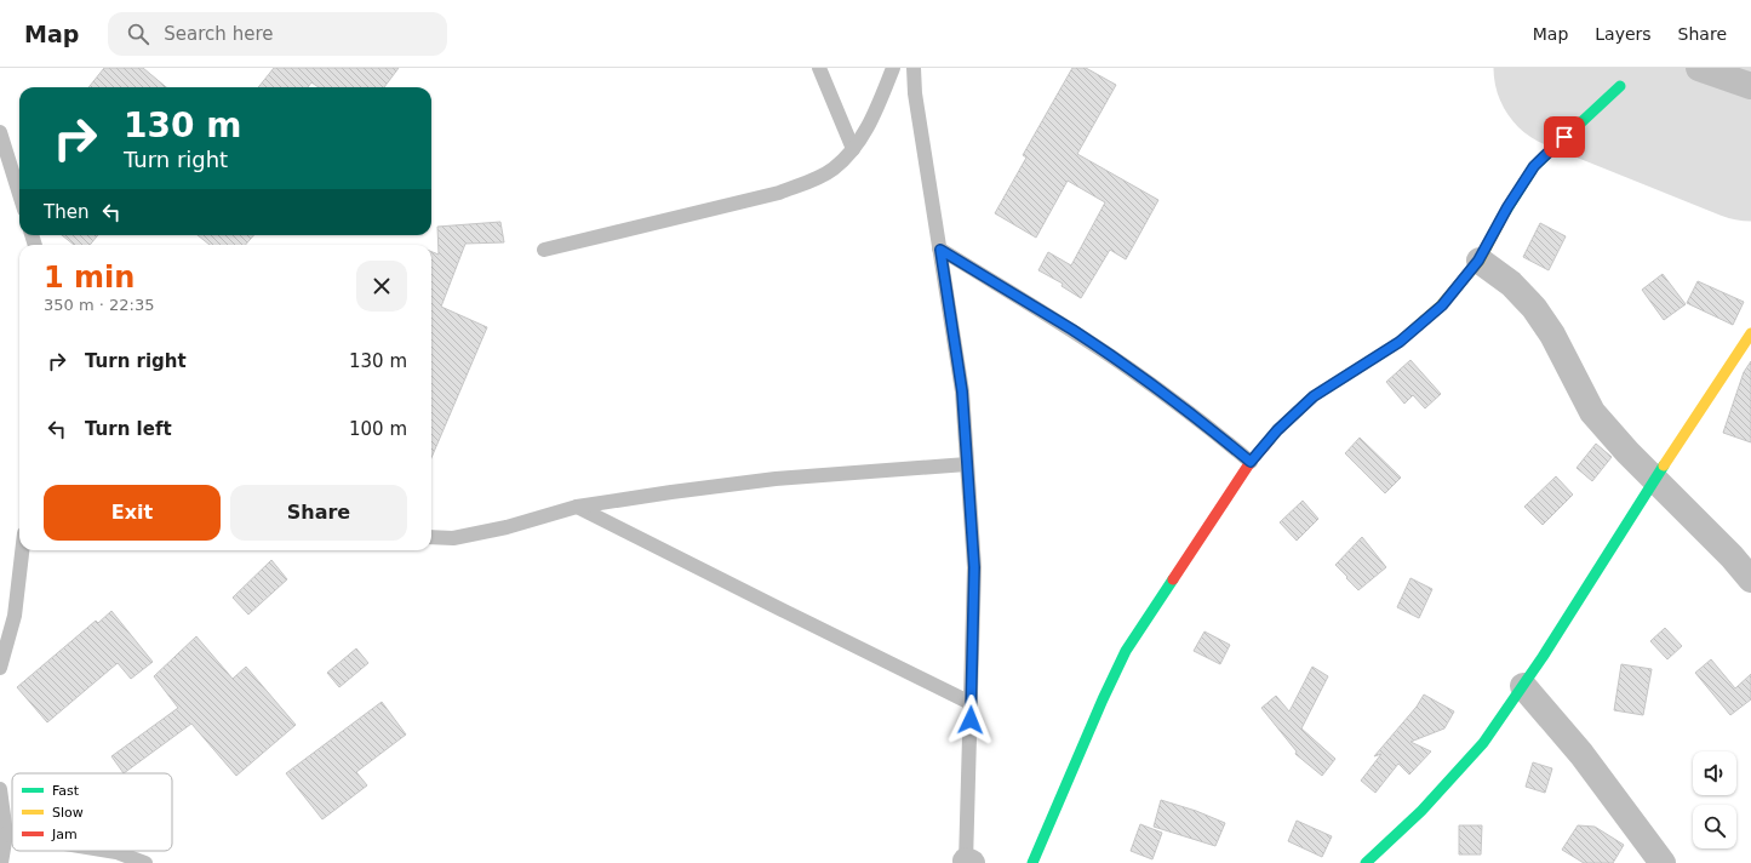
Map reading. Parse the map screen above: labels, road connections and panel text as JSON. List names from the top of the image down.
{
  "legend": ["Fast", "Slow", "Jam"],
  "page": {
    "header": "Map",
    "search": "Search here",
    "nav": ["Map", "Layers", "Share"],
    "turn": ["130 m", "Turn right"],
    "then": "Then",
    "heading": ["1 min", "350 m · 22:35"],
    "list": [
      {
        "name": "Turn right",
        "value": "130 m"
      },
      {
        "name": "Turn left",
        "value": "100 m"
      }
    ],
    "buttons": ["Exit", "Share"]
  }
}
